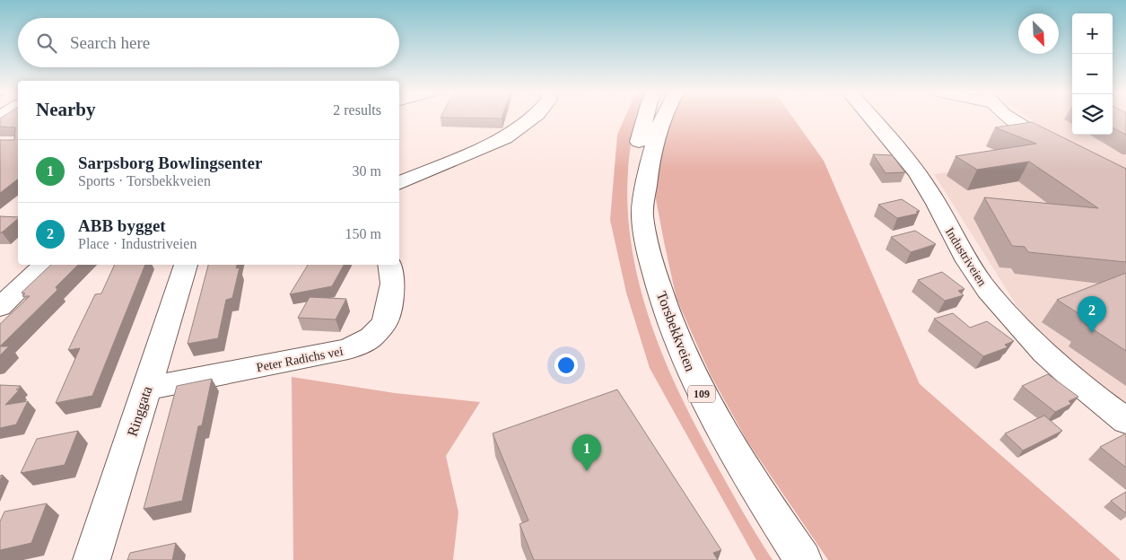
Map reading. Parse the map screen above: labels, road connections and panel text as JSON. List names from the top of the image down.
{
  "streets": {
    "street": [
      "Industriveien",
      "Torsbekkveien",
      "Peter Radichs vei",
      "109",
      "Ringgata"
    ]
  },
  "crossings": [
    ["Peter Radichs vei", "Ringgata"]
  ],
  "north": "bottom right",
  "page": {
    "map_buttons": ["+", "−"],
    "search": "Search here",
    "heading": ["Nearby", "2 results"],
    "list": [
      {
        "mark": "1",
        "name": "Sarpsborg Bowlingsenter",
        "note": "Sports · Torsbekkveien",
        "value": "30 m"
      },
      {
        "mark": "2",
        "name": "ABB bygget",
        "note": "Place · Industriveien",
        "value": "150 m"
      }
    ],
    "pins": ["2", "1"]
  }
}
